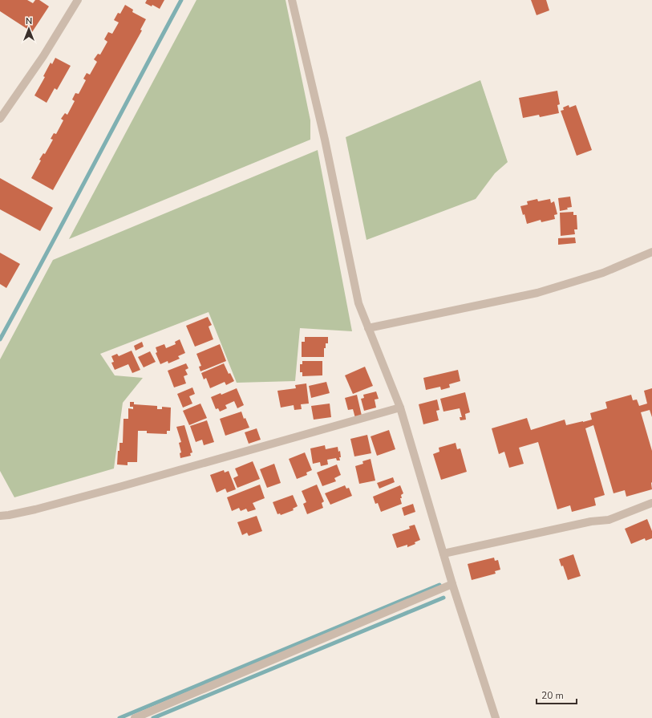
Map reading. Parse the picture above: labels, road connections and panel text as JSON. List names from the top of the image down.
{
  "scale_bar": "20 m",
  "north": "top"
}
